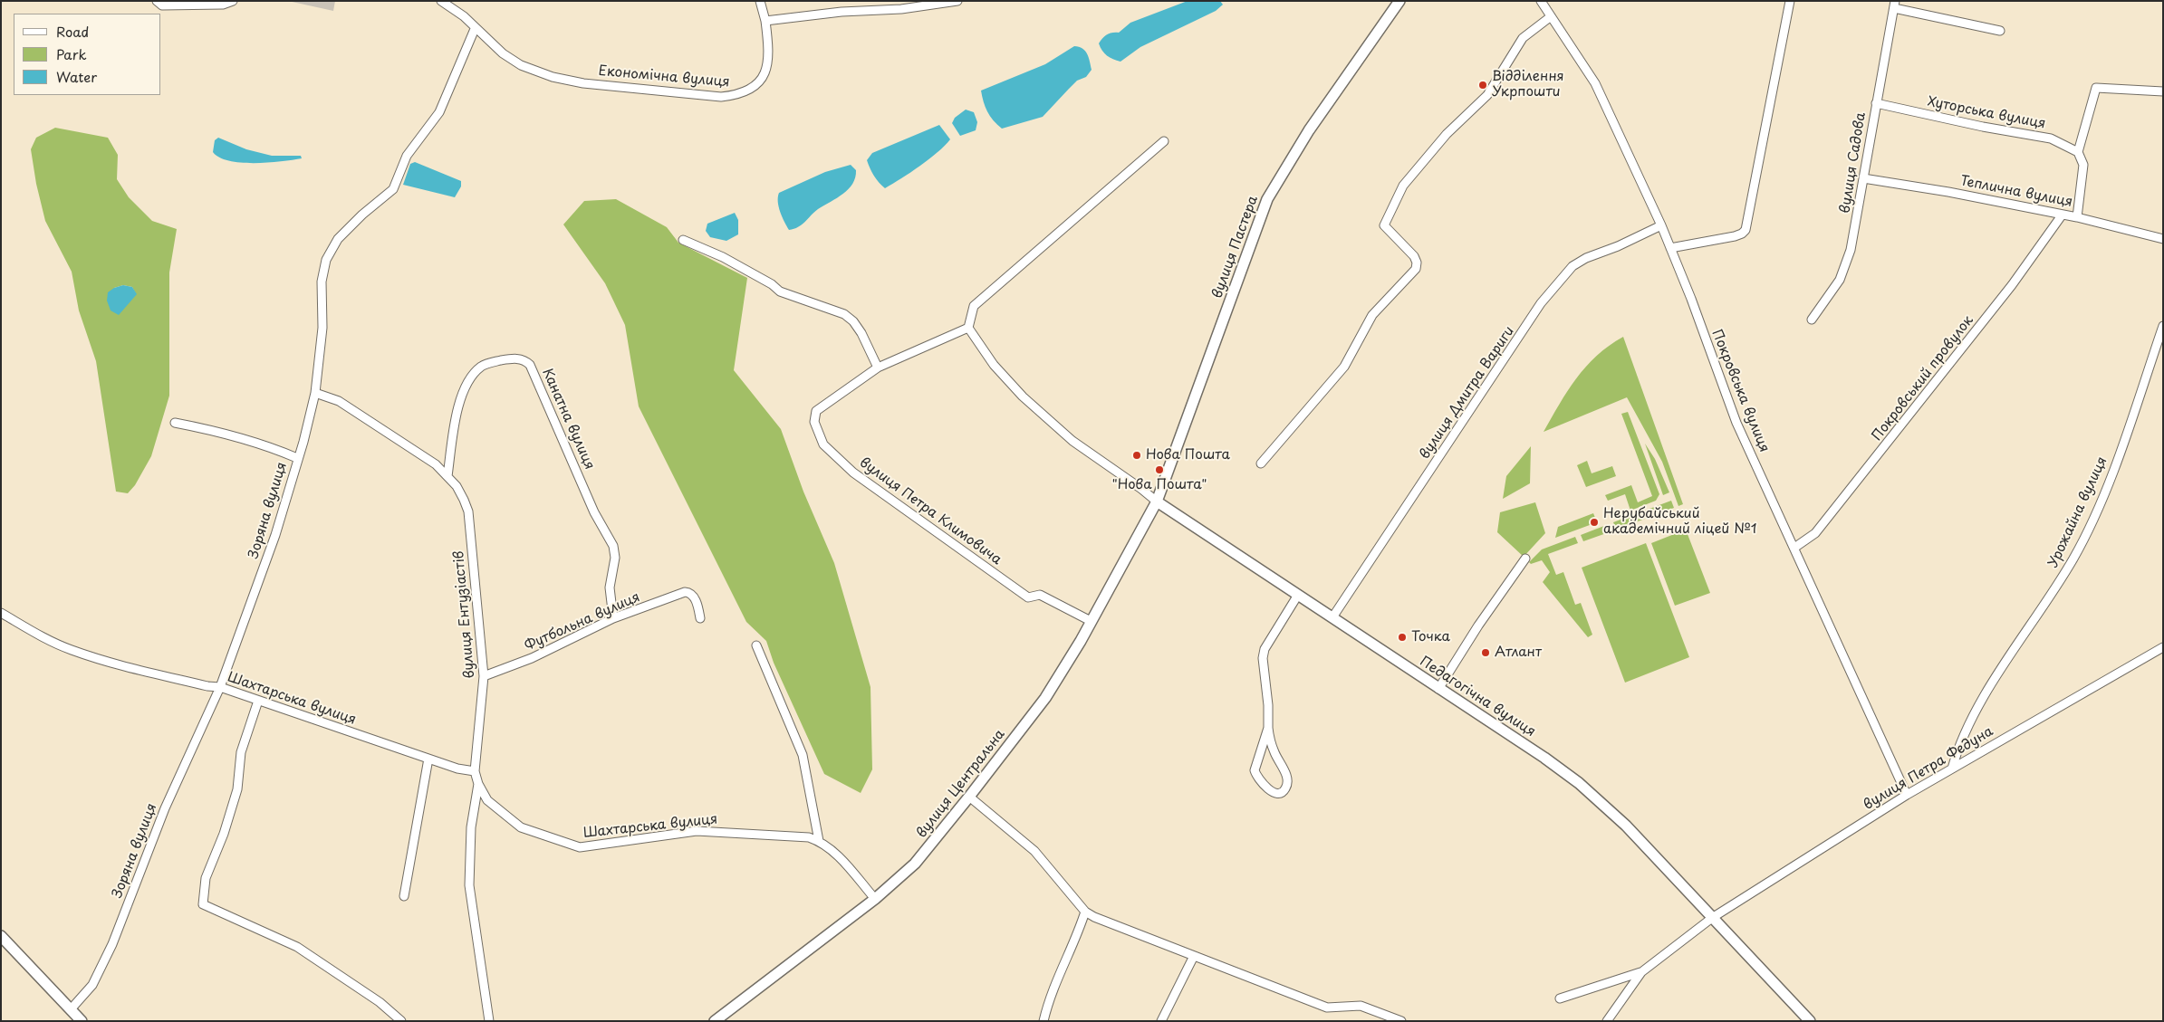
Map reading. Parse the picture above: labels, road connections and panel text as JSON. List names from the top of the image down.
{
  "streets": {
    "street": [
      "Економічна вулиця",
      "Хуторська вулиця",
      "вулиця Садова",
      "Теплична вулиця",
      "вулиця Пастера",
      "Покровський провулок",
      "Покровська вулиця",
      "вулиця Дмитра Вариги",
      "Канатна вулиця",
      "Зоряна вулиця",
      "вулиця Петра Климовича",
      "Урожайна вулиця",
      "вулиця Ентузіастів",
      "Футбольна вулиця",
      "Педагогічна вулиця",
      "Шахтарська вулиця",
      "вулиця Петра Федуна",
      "вулиця Центральна"
    ]
  },
  "crossings": [
    ["Економічна вулиця", "Зоряна вулиця"],
    ["Хуторська вулиця", "вулиця Садова"],
    ["вулиця Садова", "Теплична вулиця"],
    ["Теплична вулиця", "Покровський провулок"],
    ["вулиця Пастера", "Педагогічна вулиця"],
    ["вулиця Пастера", "вулиця Центральна"],
    ["Покровський провулок", "Покровська вулиця"],
    ["Покровська вулиця", "вулиця Дмитра Вариги"],
    ["Покровська вулиця", "вулиця Петра Федуна"],
    ["вулиця Дмитра Вариги", "Педагогічна вулиця"],
    ["Канатна вулиця", "вулиця Ентузіастів"],
    ["Канатна вулиця", "Футбольна вулиця"],
    ["Зоряна вулиця", "вулиця Ентузіастів"],
    ["Зоряна вулиця", "Шахтарська вулиця"],
    ["вулиця Петра Климовича", "вулиця Центральна"],
    ["Урожайна вулиця", "вулиця Петра Федуна"],
    ["вулиця Ентузіастів", "Футбольна вулиця"],
    ["вулиця Ентузіастів", "Шахтарська вулиця"],
    ["Педагогічна вулиця", "вулиця Петра Федуна"],
    ["Педагогічна вулиця", "вулиця Центральна"],
    ["Шахтарська вулиця", "вулиця Центральна"]
  ],
  "places": [
    "Відділення Укрпошти",
    "Нова Пошта",
    "\"Нова Пошта\"",
    "Нерубайський академічний ліцей №1",
    "Точка",
    "Атлант"
  ],
  "legend": ["Road", "Park", "Water"]
}
